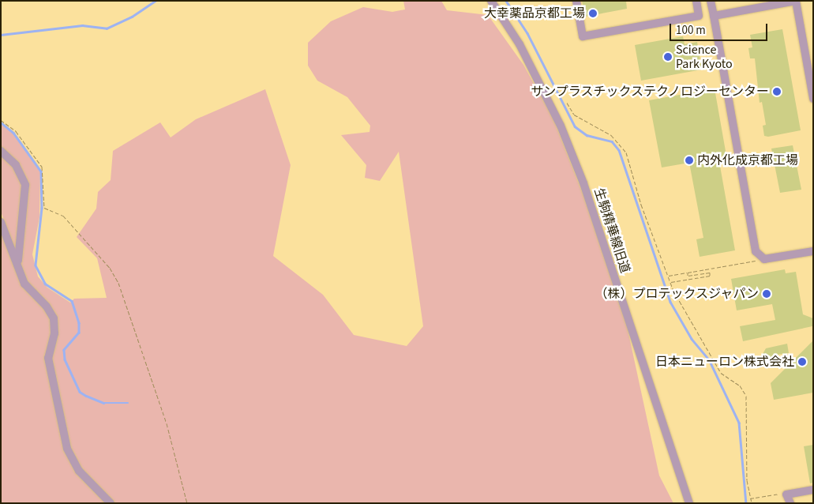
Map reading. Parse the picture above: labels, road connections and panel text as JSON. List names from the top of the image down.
{
  "streets": {
    "street": ["生駒精華線旧道"]
  },
  "places": [
    "大幸薬品京都工場",
    "Science Park Kyoto",
    "サンプラスチックステクノロジーセンター",
    "内外化成京都工場",
    "（株）プロテックスジャパン",
    "日本ニューロン株式会社"
  ],
  "scale_bar": "100 m"
}
